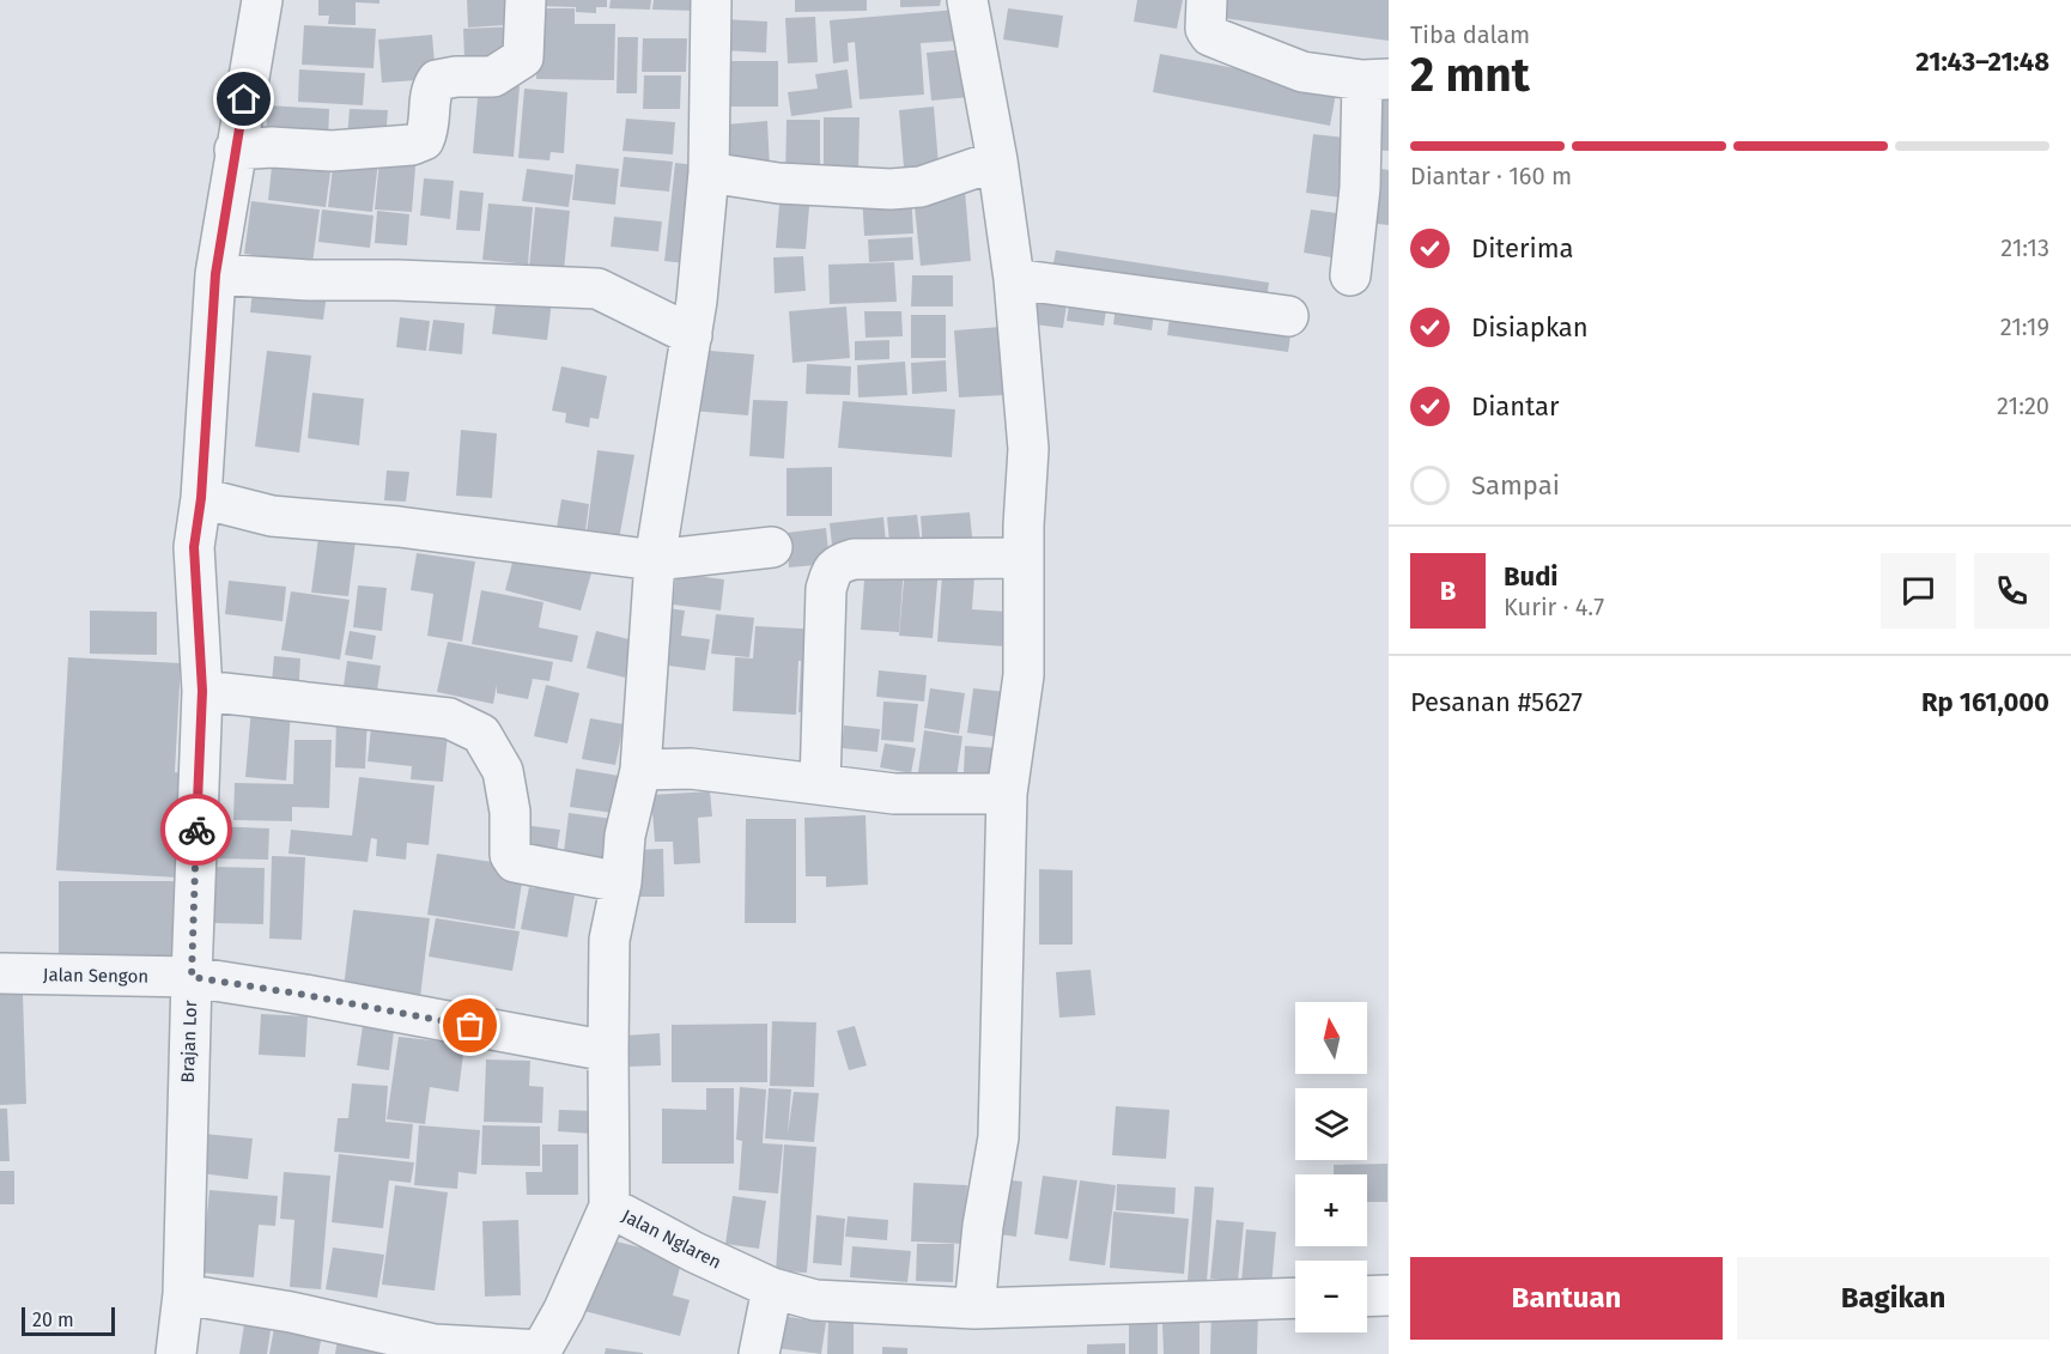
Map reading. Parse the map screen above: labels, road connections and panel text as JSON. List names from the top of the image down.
{
  "streets": {
    "street": ["Jalan Sengon", "Brajan Lor", "Jalan Nglaren"]
  },
  "crossings": [
    ["Jalan Sengon", "Brajan Lor"]
  ],
  "scale_bar": "20 m",
  "north": "top",
  "page": {
    "heading": ["2 mnt", "Tiba dalam", "21:43–21:48"],
    "panel": [
      "Budi",
      "Kurir · 4.7",
      "Pesanan #5627",
      "Rp 161,000"
    ],
    "bar": "Diantar · 160 m",
    "list": [
      ["Diterima", "21:13"],
      ["Disiapkan", "21:19"],
      ["Diantar", "21:20"],
      "Sampai"
    ],
    "round": "B",
    "map_buttons": ["+", "−"],
    "buttons": ["Bantuan", "Bagikan"],
    "scale": "20 m"
  }
}
